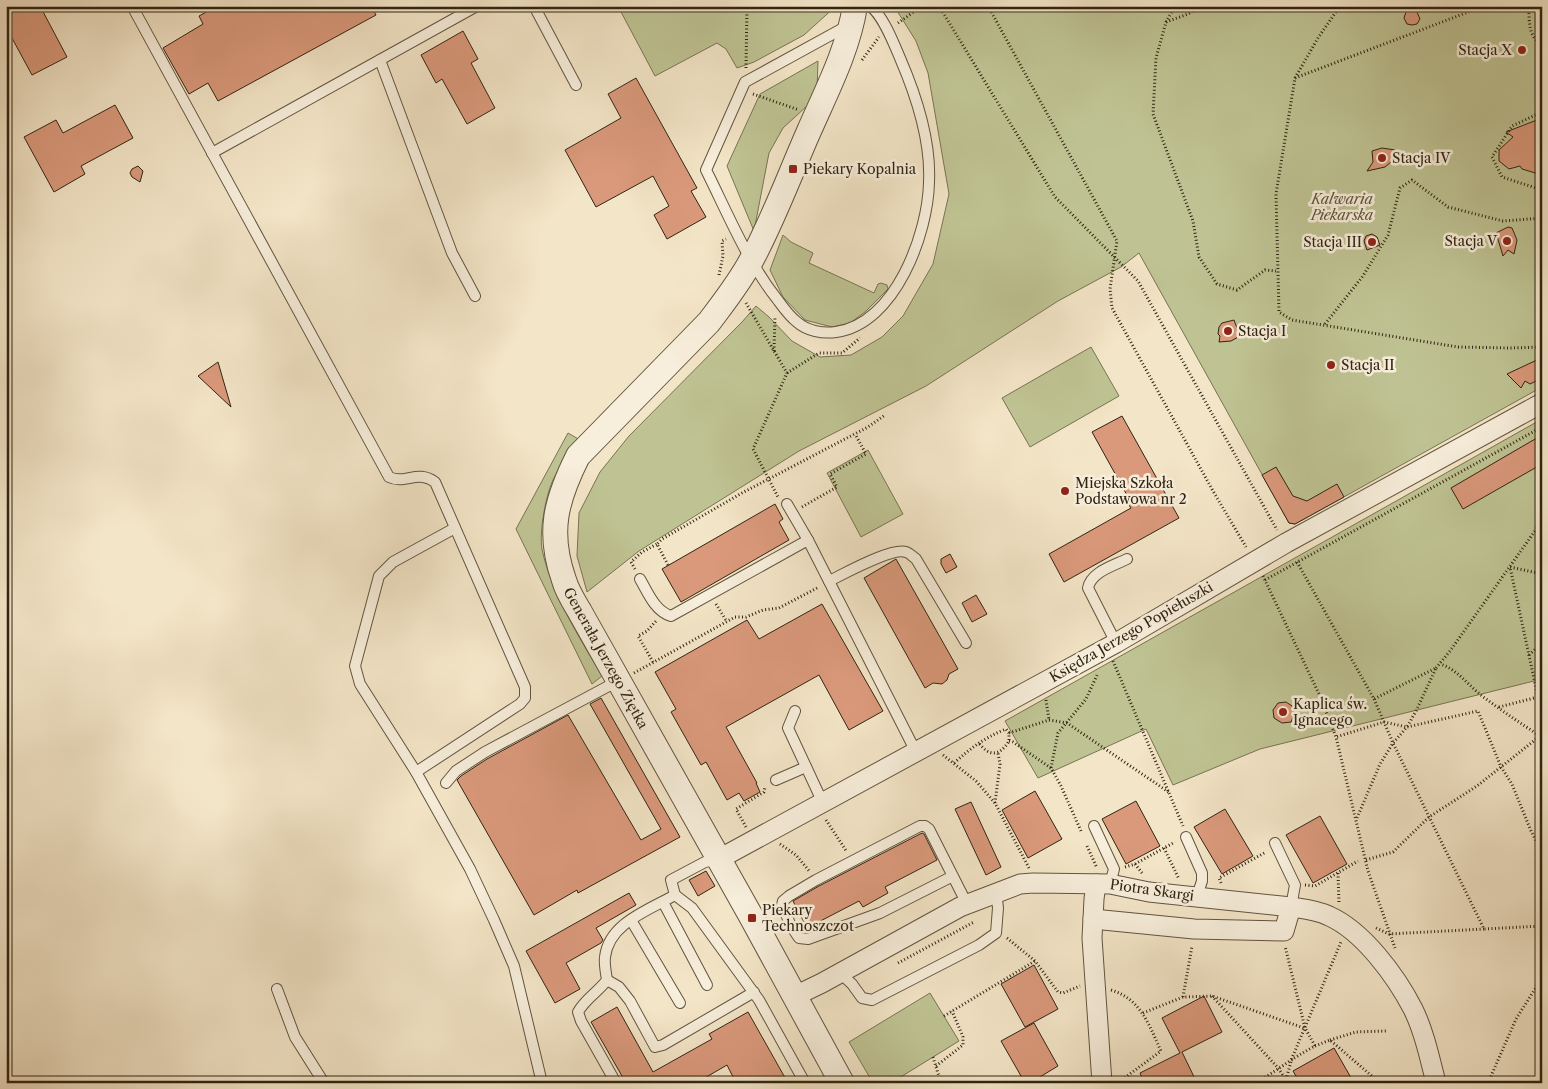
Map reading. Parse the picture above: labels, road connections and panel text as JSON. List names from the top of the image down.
{
  "streets": {
    "street": ["Księdza Jerzego Popiełuszki", "Generała Jerzego Ziętka", "Piotra Skargi"]
  },
  "crossings": [
    ["Księdza Jerzego Popiełuszki", "Generała Jerzego Ziętka"],
    ["Generała Jerzego Ziętka", "Piotra Skargi"]
  ],
  "parks": ["Kalwaria Piekarska"],
  "places": {
    "other": [
      "Stacja X",
      "Stacja IV",
      "Stacja V",
      "Stacja III",
      "Stacja I",
      "Stacja II",
      "Miejska Szkoła Podstawowa nr 2",
      "Kaplica św. Ignacego"
    ],
    "transit": ["Piekary Kopalnia", "Piekary Technoszczot"]
  }
}
